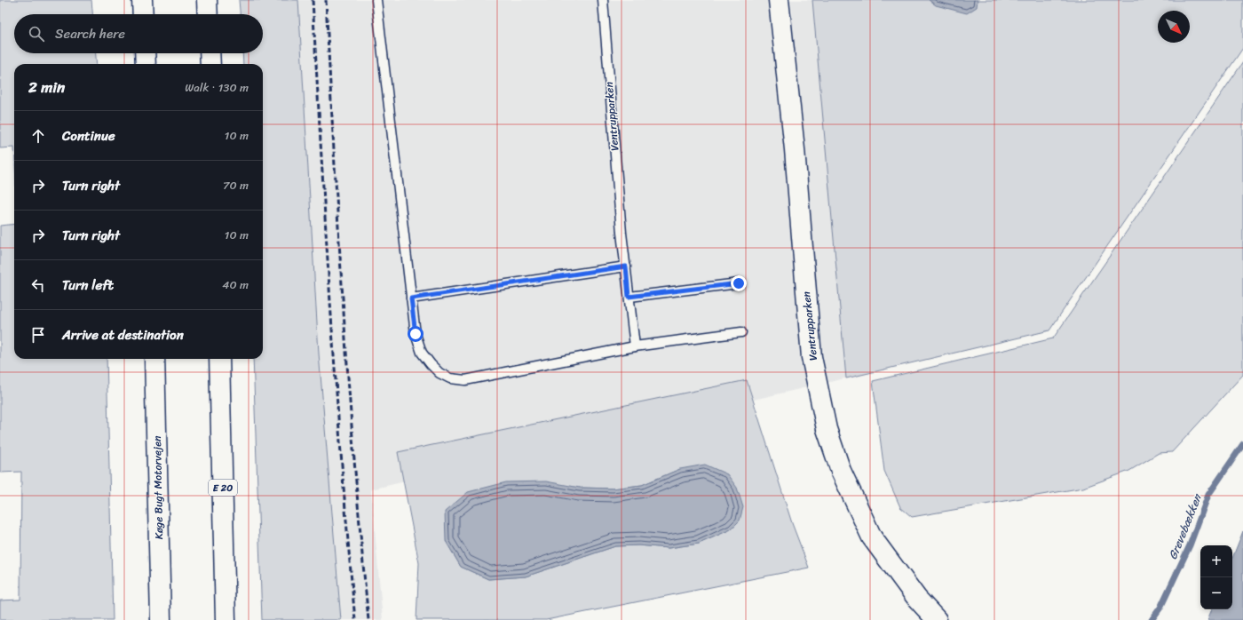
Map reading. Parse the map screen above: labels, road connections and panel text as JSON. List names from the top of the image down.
{
  "streets": {
    "main road": ["Ventrupparken", "Køge Bugt Motorvejen", "E 20"]
  },
  "water": ["Grevebækken"],
  "north": "bottom right",
  "page": {
    "search": "Search here",
    "heading": ["2 min", "Walk · 130 m"],
    "list": [
      ["Continue", "10 m"],
      ["Turn right", "70 m"],
      ["Turn right", "10 m"],
      ["Turn left", "40 m"],
      "Arrive at destination"
    ],
    "map_buttons": ["+", "−"]
  }
}
